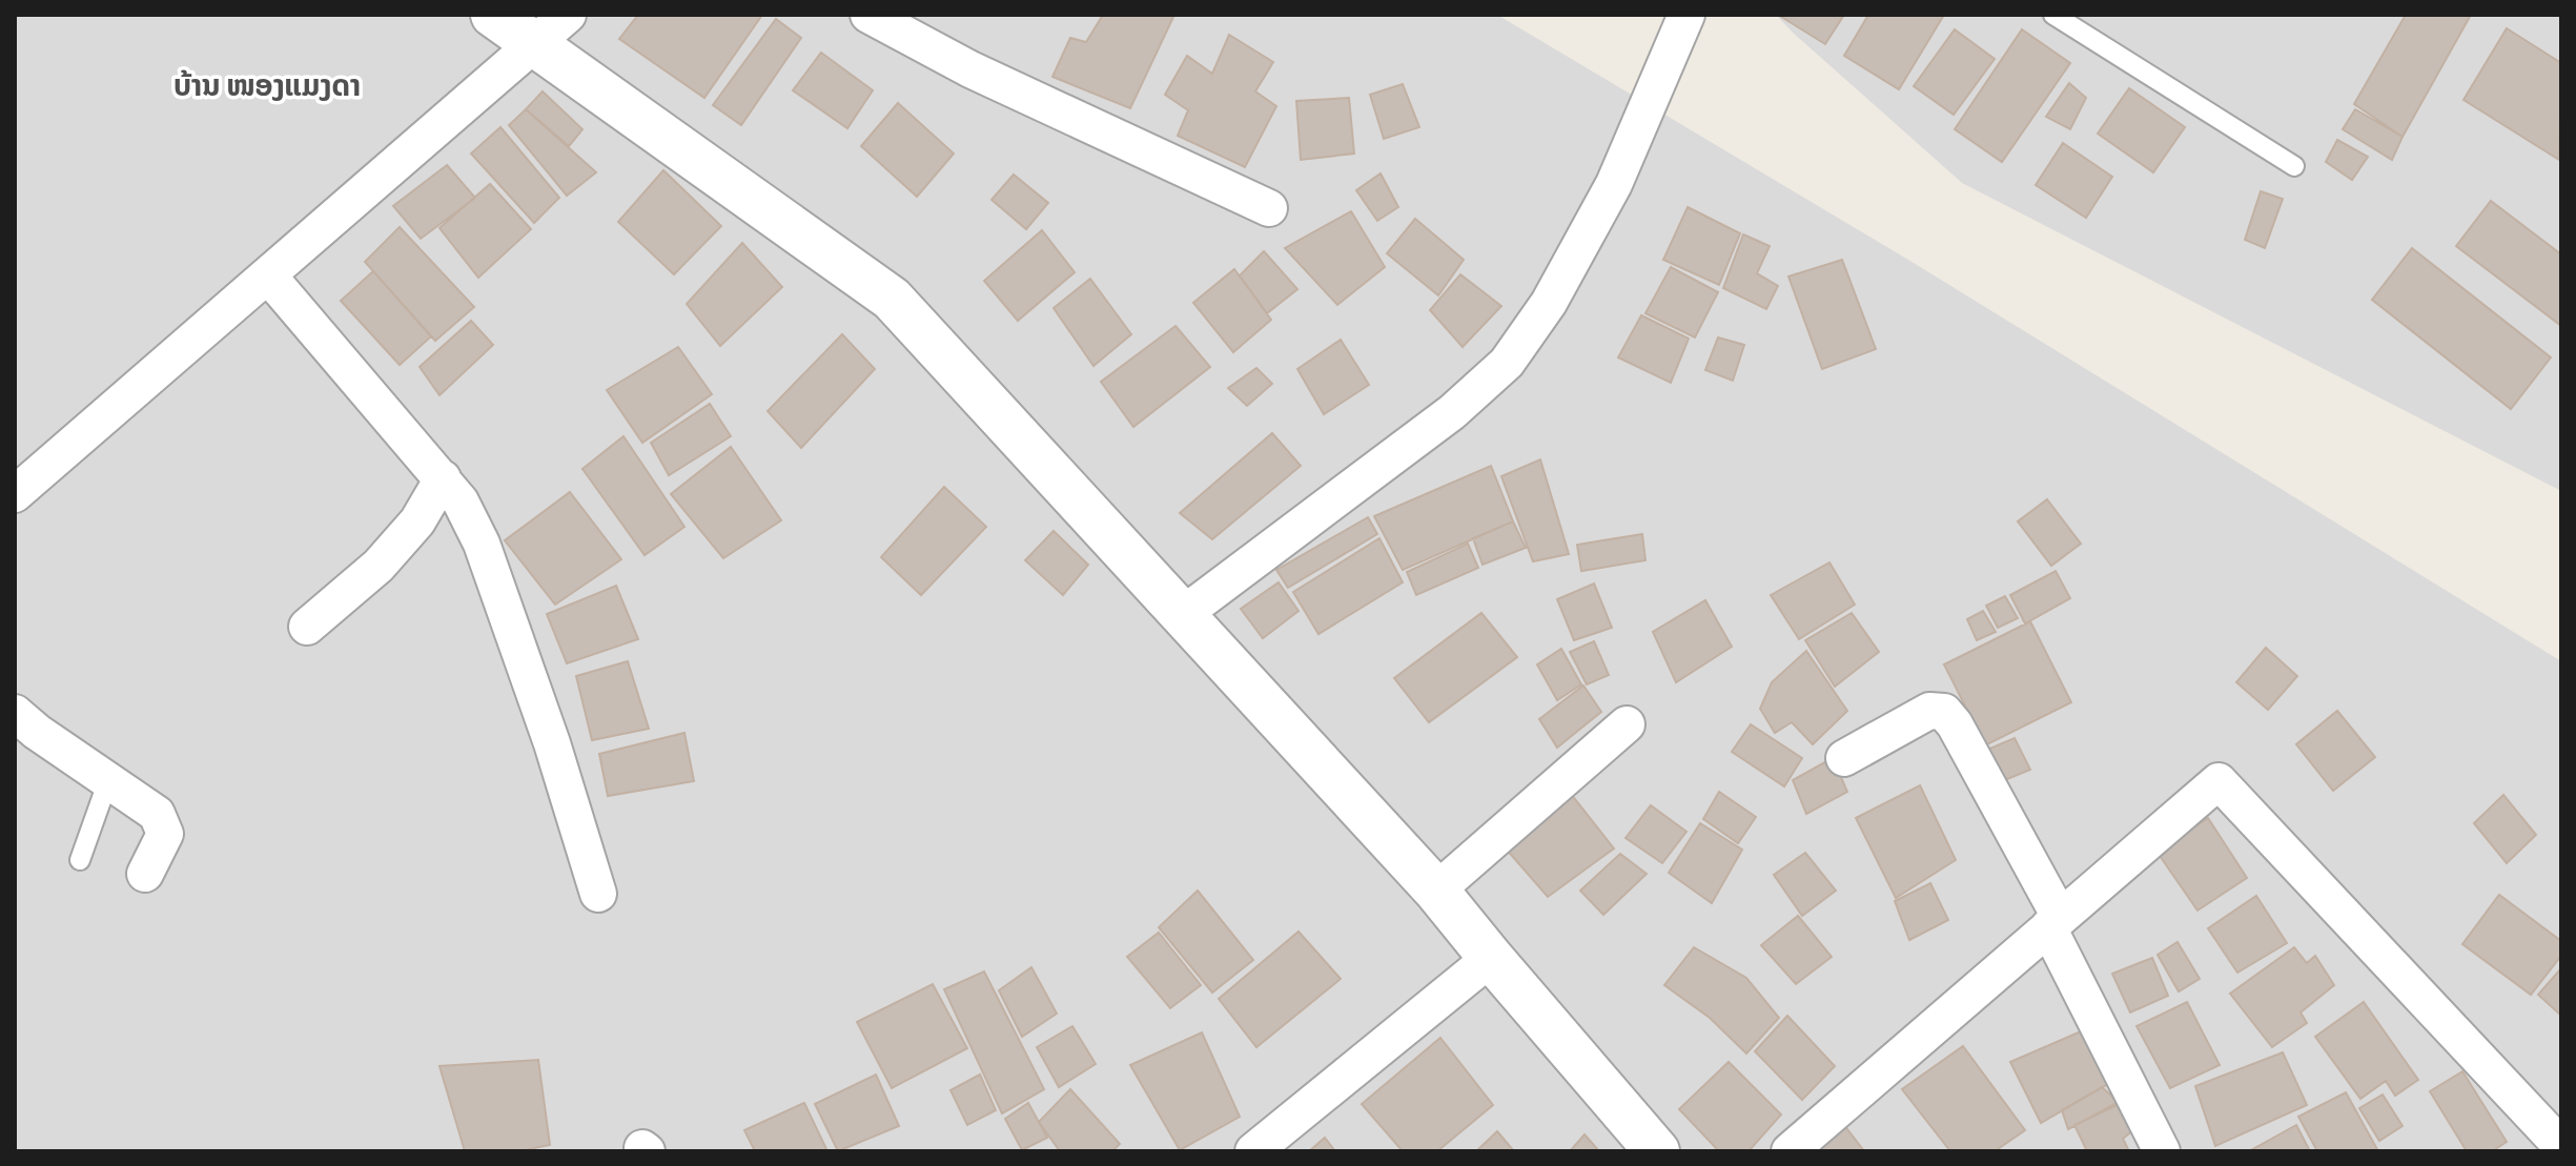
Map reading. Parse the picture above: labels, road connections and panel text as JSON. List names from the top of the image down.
{
  "districts": ["ບ້ານ ໜອງແມງດາ"]
}
